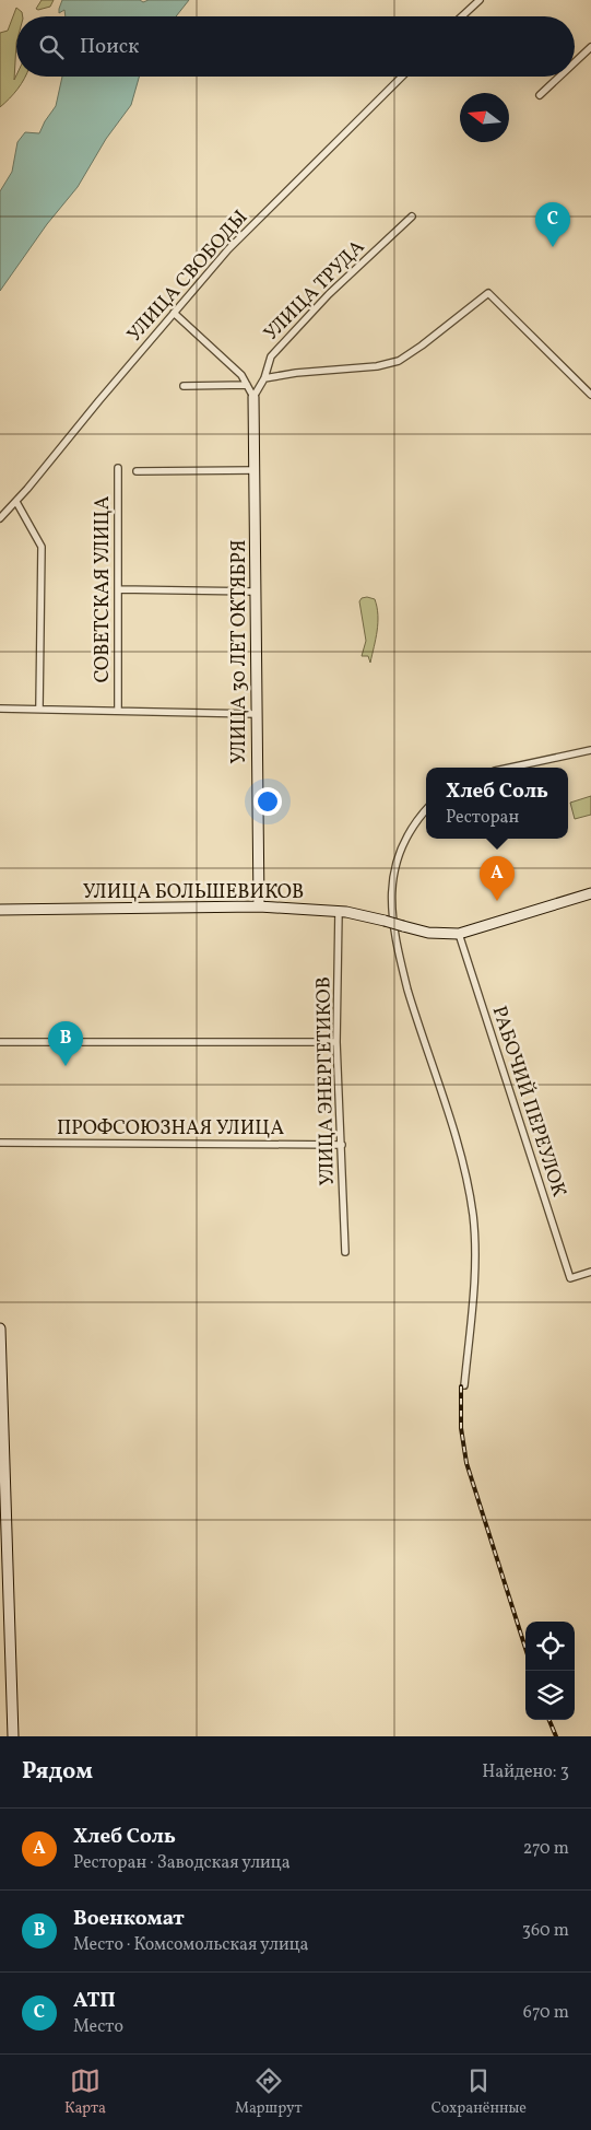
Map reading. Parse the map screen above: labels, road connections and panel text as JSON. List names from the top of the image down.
{
  "streets": {
    "street": [
      "УЛИЦА СВОБОДЫ",
      "УЛИЦА ТРУДА",
      "СОВЕТСКАЯ УЛИЦА",
      "УЛИЦА 30 ЛЕТ ОКТЯБРЯ",
      "УЛИЦА БОЛЬШЕВИКОВ",
      "УЛИЦА ЭНЕРГЕТИКОВ",
      "РАБОЧИЙ ПЕРЕУЛОК",
      "ПРОФСОЮЗНАЯ УЛИЦА"
    ]
  },
  "crossings": [
    ["УЛИЦА ТРУДА", "УЛИЦА 30 ЛЕТ ОКТЯБРЯ"],
    ["УЛИЦА 30 ЛЕТ ОКТЯБРЯ", "УЛИЦА БОЛЬШЕВИКОВ"],
    ["УЛИЦА БОЛЬШЕВИКОВ", "УЛИЦА ЭНЕРГЕТИКОВ"],
    ["УЛИЦА БОЛЬШЕВИКОВ", "РАБОЧИЙ ПЕРЕУЛОК"],
    ["УЛИЦА ЭНЕРГЕТИКОВ", "ПРОФСОЮЗНАЯ УЛИЦА"]
  ],
  "north": "left",
  "page": {
    "search": "Поиск",
    "pins": ["C", "A", "B"],
    "popup": ["Хлеб Соль", "Ресторан"],
    "heading": ["Рядом", "Найдено: 3"],
    "list": [
      {
        "mark": "A",
        "name": "Хлеб Соль",
        "note": "Ресторан · Заводская улица",
        "value": "270 m"
      },
      {
        "mark": "B",
        "name": "Военкомат",
        "note": "Место · Комсомольская улица",
        "value": "360 m"
      },
      {
        "mark": "C",
        "name": "АТП",
        "note": "Место",
        "value": "670 m"
      }
    ],
    "nav": ["Карта", "Маршрут", "Сохранённые"]
  }
}
